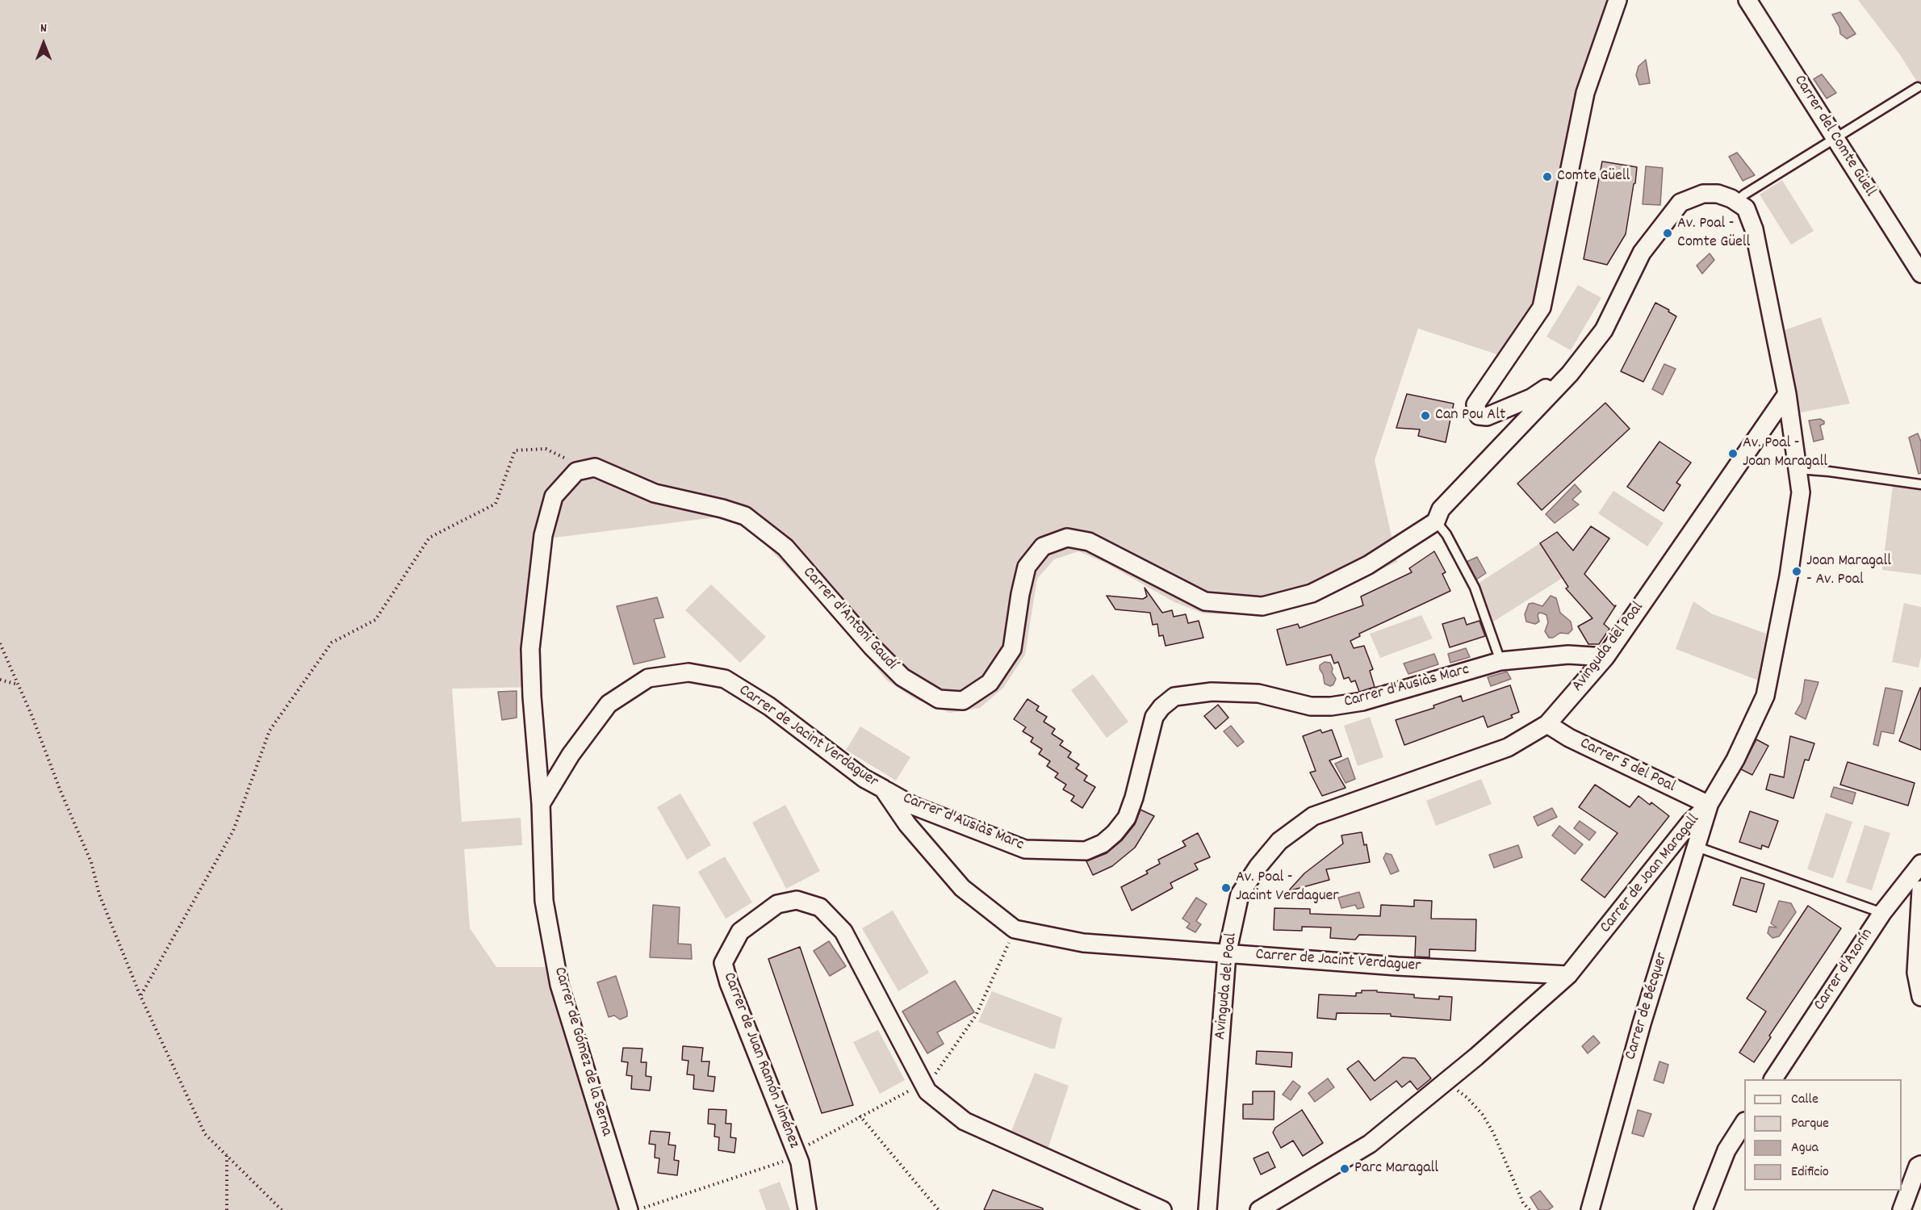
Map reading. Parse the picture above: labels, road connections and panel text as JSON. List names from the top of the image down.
{
  "streets": {
    "street": [
      "Carrer del Comte Güell",
      "Carrer d'Antoni Gaudí",
      "Avinguda del Poal",
      "Carrer d'Ausiàs Marc",
      "Carrer de Jacint Verdaguer",
      "Carrer 5 del Poal",
      "Carrer de Joan Maragall",
      "Carrer d'Azorín",
      "Carrer de Bécquer",
      "Carrer de Gómez de la Serna",
      "Carrer de Juan Ramón Jiménez"
    ]
  },
  "crossings": [
    ["Avinguda del Poal", "Carrer d'Ausiàs Marc"],
    ["Avinguda del Poal", "Carrer de Jacint Verdaguer"],
    ["Avinguda del Poal", "Carrer 5 del Poal"],
    ["Avinguda del Poal", "Carrer de Joan Maragall"],
    ["Carrer d'Ausiàs Marc", "Carrer de Jacint Verdaguer"],
    ["Carrer de Jacint Verdaguer", "Carrer de Joan Maragall"],
    ["Carrer de Jacint Verdaguer", "Carrer de Gómez de la Serna"],
    ["Carrer 5 del Poal", "Carrer de Joan Maragall"],
    ["Carrer 5 del Poal", "Carrer de Bécquer"],
    ["Carrer de Joan Maragall", "Carrer de Bécquer"]
  ],
  "places": [
    "Comte Güell",
    "Av. Poal - Comte Güell",
    "Can Pou Alt",
    "Av. Poal - Joan Maragall",
    "Joan Maragall - Av. Poal",
    "Av. Poal - Jacint Verdaguer",
    "Parc Maragall"
  ],
  "legend": [
    "Calle",
    "Parque",
    "Agua",
    "Edificio"
  ],
  "north": "top"
}
